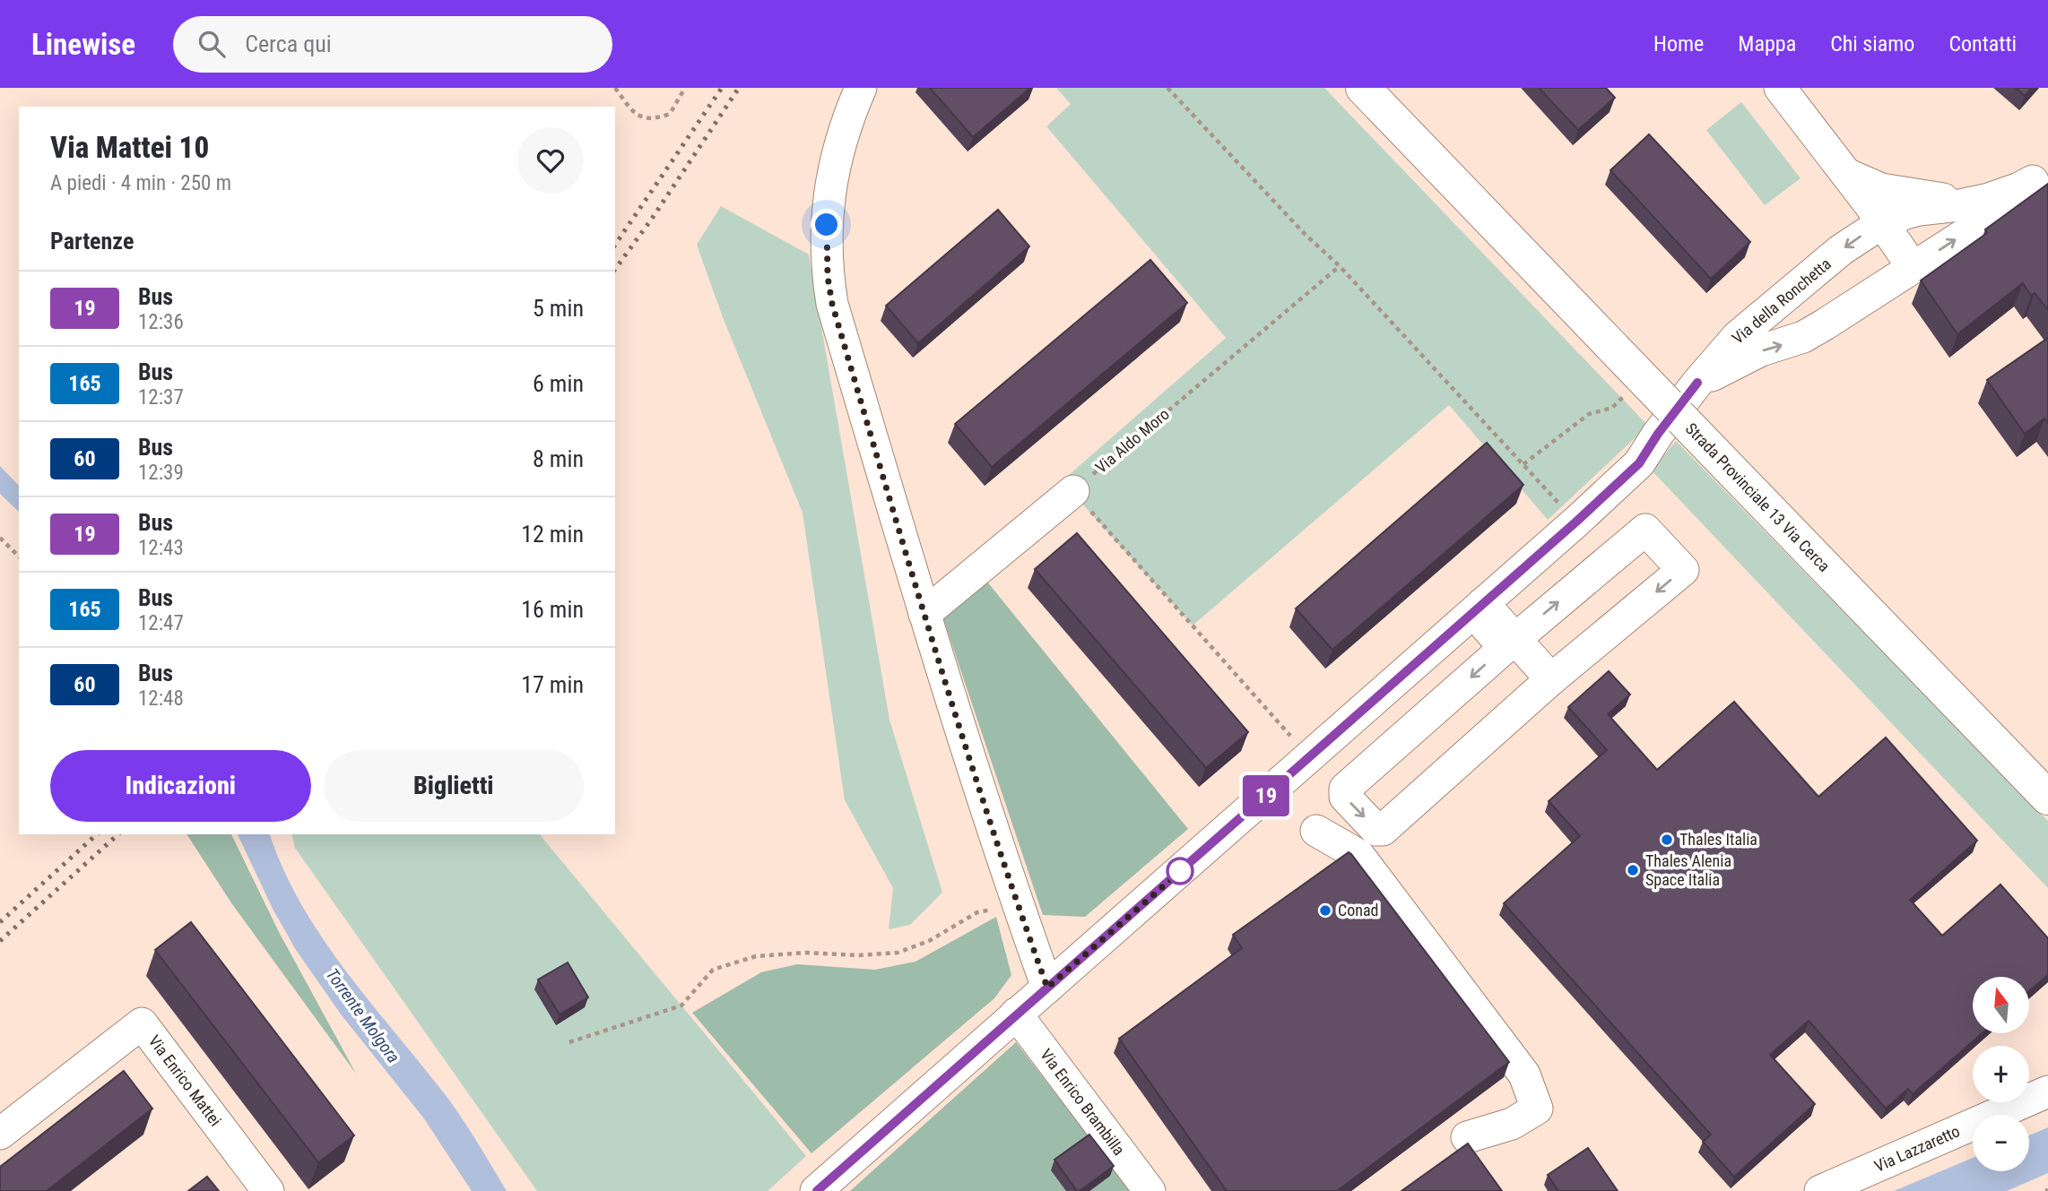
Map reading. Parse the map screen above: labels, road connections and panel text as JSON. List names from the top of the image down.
{
  "streets": {
    "main road": ["Strada Provinciale 13 Via Cerca"],
    "street": [
      "Via della Ronchetta",
      "Via Enrico Mattei",
      "Via Enrico Brambilla",
      "Via Lazzaretto"
    ],
    "path": ["Via Aldo Moro"]
  },
  "water": ["Torrente Molgora"],
  "places": ["Thales Italia", "Thales Alenia Space Italia", "Conad"],
  "lines": ["bus line 19"],
  "north": "top",
  "page": {
    "header": "Linewise",
    "search": "Cerca qui",
    "nav": [
      "Home",
      "Mappa",
      "Chi siamo",
      "Contatti"
    ],
    "on_map": "19",
    "heading": [
      ["Via Mattei 10", "A piedi · 4 min · 250 m"],
      "Partenze"
    ],
    "list": [
      {
        "mark": "19",
        "name": "Bus",
        "note": "12:36",
        "value": "5 min"
      },
      {
        "mark": "165",
        "name": "Bus",
        "note": "12:37",
        "value": "6 min"
      },
      {
        "mark": "60",
        "name": "Bus",
        "note": "12:39",
        "value": "8 min"
      },
      {
        "mark": "19",
        "name": "Bus",
        "note": "12:43",
        "value": "12 min"
      },
      {
        "mark": "165",
        "name": "Bus",
        "note": "12:47",
        "value": "16 min"
      },
      {
        "mark": "60",
        "name": "Bus",
        "note": "12:48",
        "value": "17 min"
      }
    ],
    "buttons": ["Indicazioni", "Biglietti"],
    "map_buttons": ["+", "−"]
  }
}
